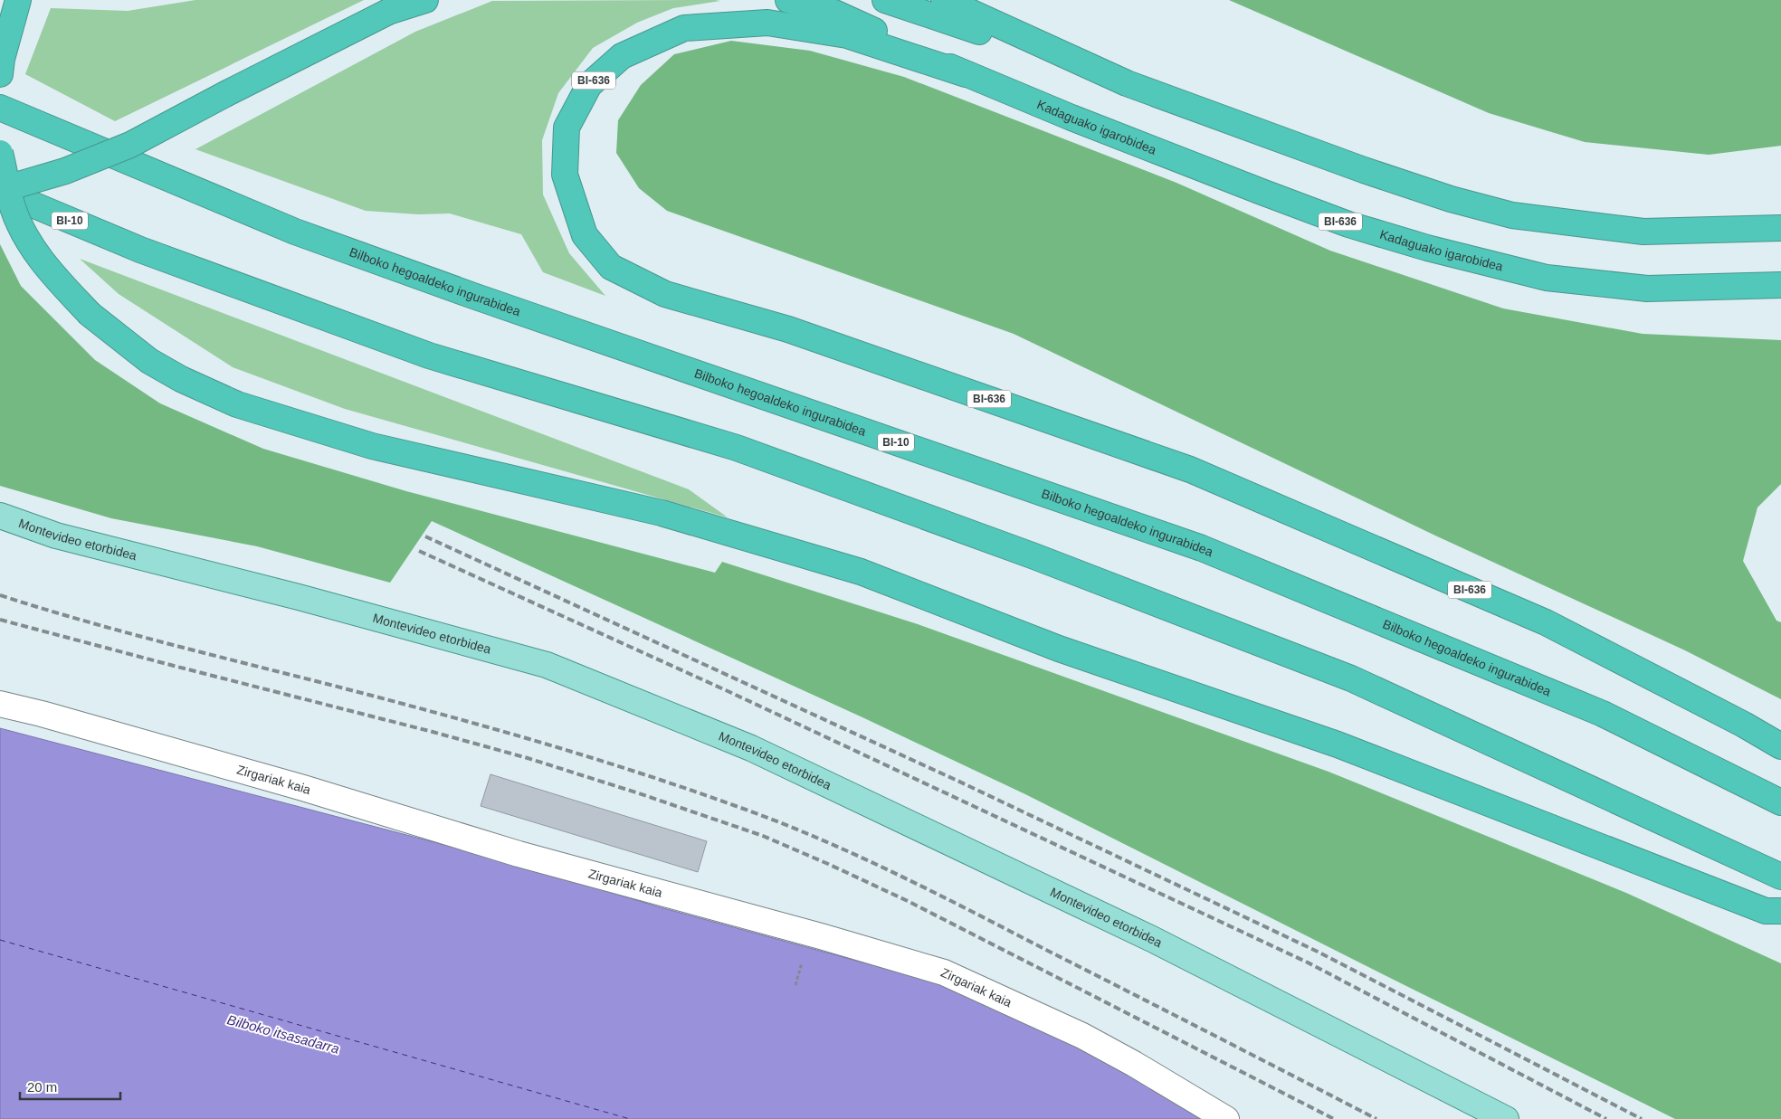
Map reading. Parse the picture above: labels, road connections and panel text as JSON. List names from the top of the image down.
{
  "streets": {
    "highway": [
      "BI-636",
      "Kadaguako igarobidea",
      "BI-10",
      "Bilboko hegoaldeko ingurabidea"
    ],
    "main road": ["Montevideo etorbidea"],
    "street": ["Zirgariak kaia"]
  },
  "crossings": [
    ["BI-636", "Kadaguako igarobidea"]
  ],
  "water": ["Bilboko itsasadarra"],
  "scale_bar": "20 m"
}
